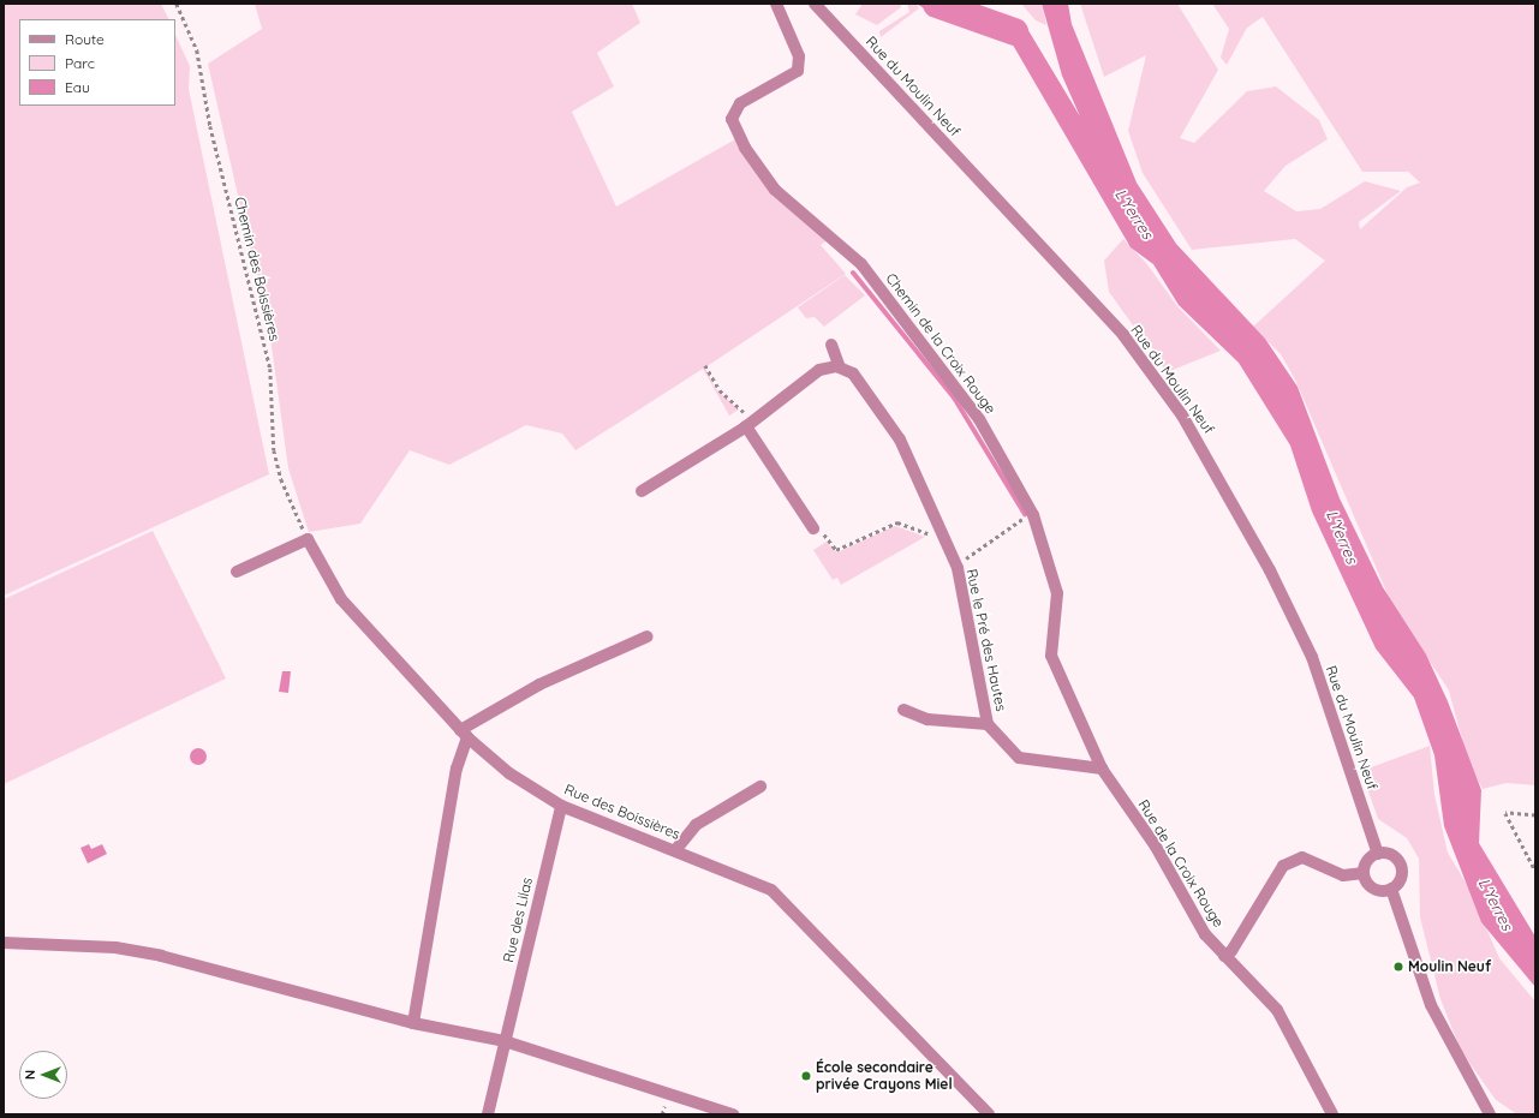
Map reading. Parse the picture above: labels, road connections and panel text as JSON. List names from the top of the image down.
{
  "streets": {
    "street": [
      "Rue du Moulin Neuf",
      "Chemin de la Croix Rouge",
      "Rue le Pré des Hautes",
      "Rue des Boissières",
      "Rue de la Croix Rouge",
      "Rue des Lilas"
    ],
    "path": ["Chemin des Boissières"]
  },
  "crossings": [
    ["Chemin des Boissières", "Rue des Boissières"],
    ["Chemin de la Croix Rouge", "Rue le Pré des Hautes"],
    ["Chemin de la Croix Rouge", "Rue de la Croix Rouge"],
    ["Rue le Pré des Hautes", "Rue de la Croix Rouge"],
    ["Rue des Boissières", "Rue des Lilas"]
  ],
  "water": ["L'Yerres"],
  "places": ["Moulin Neuf", "École secondaire privée Crayons Miel"],
  "legend": ["Route", "Parc", "Eau"],
  "north": "left"
}
